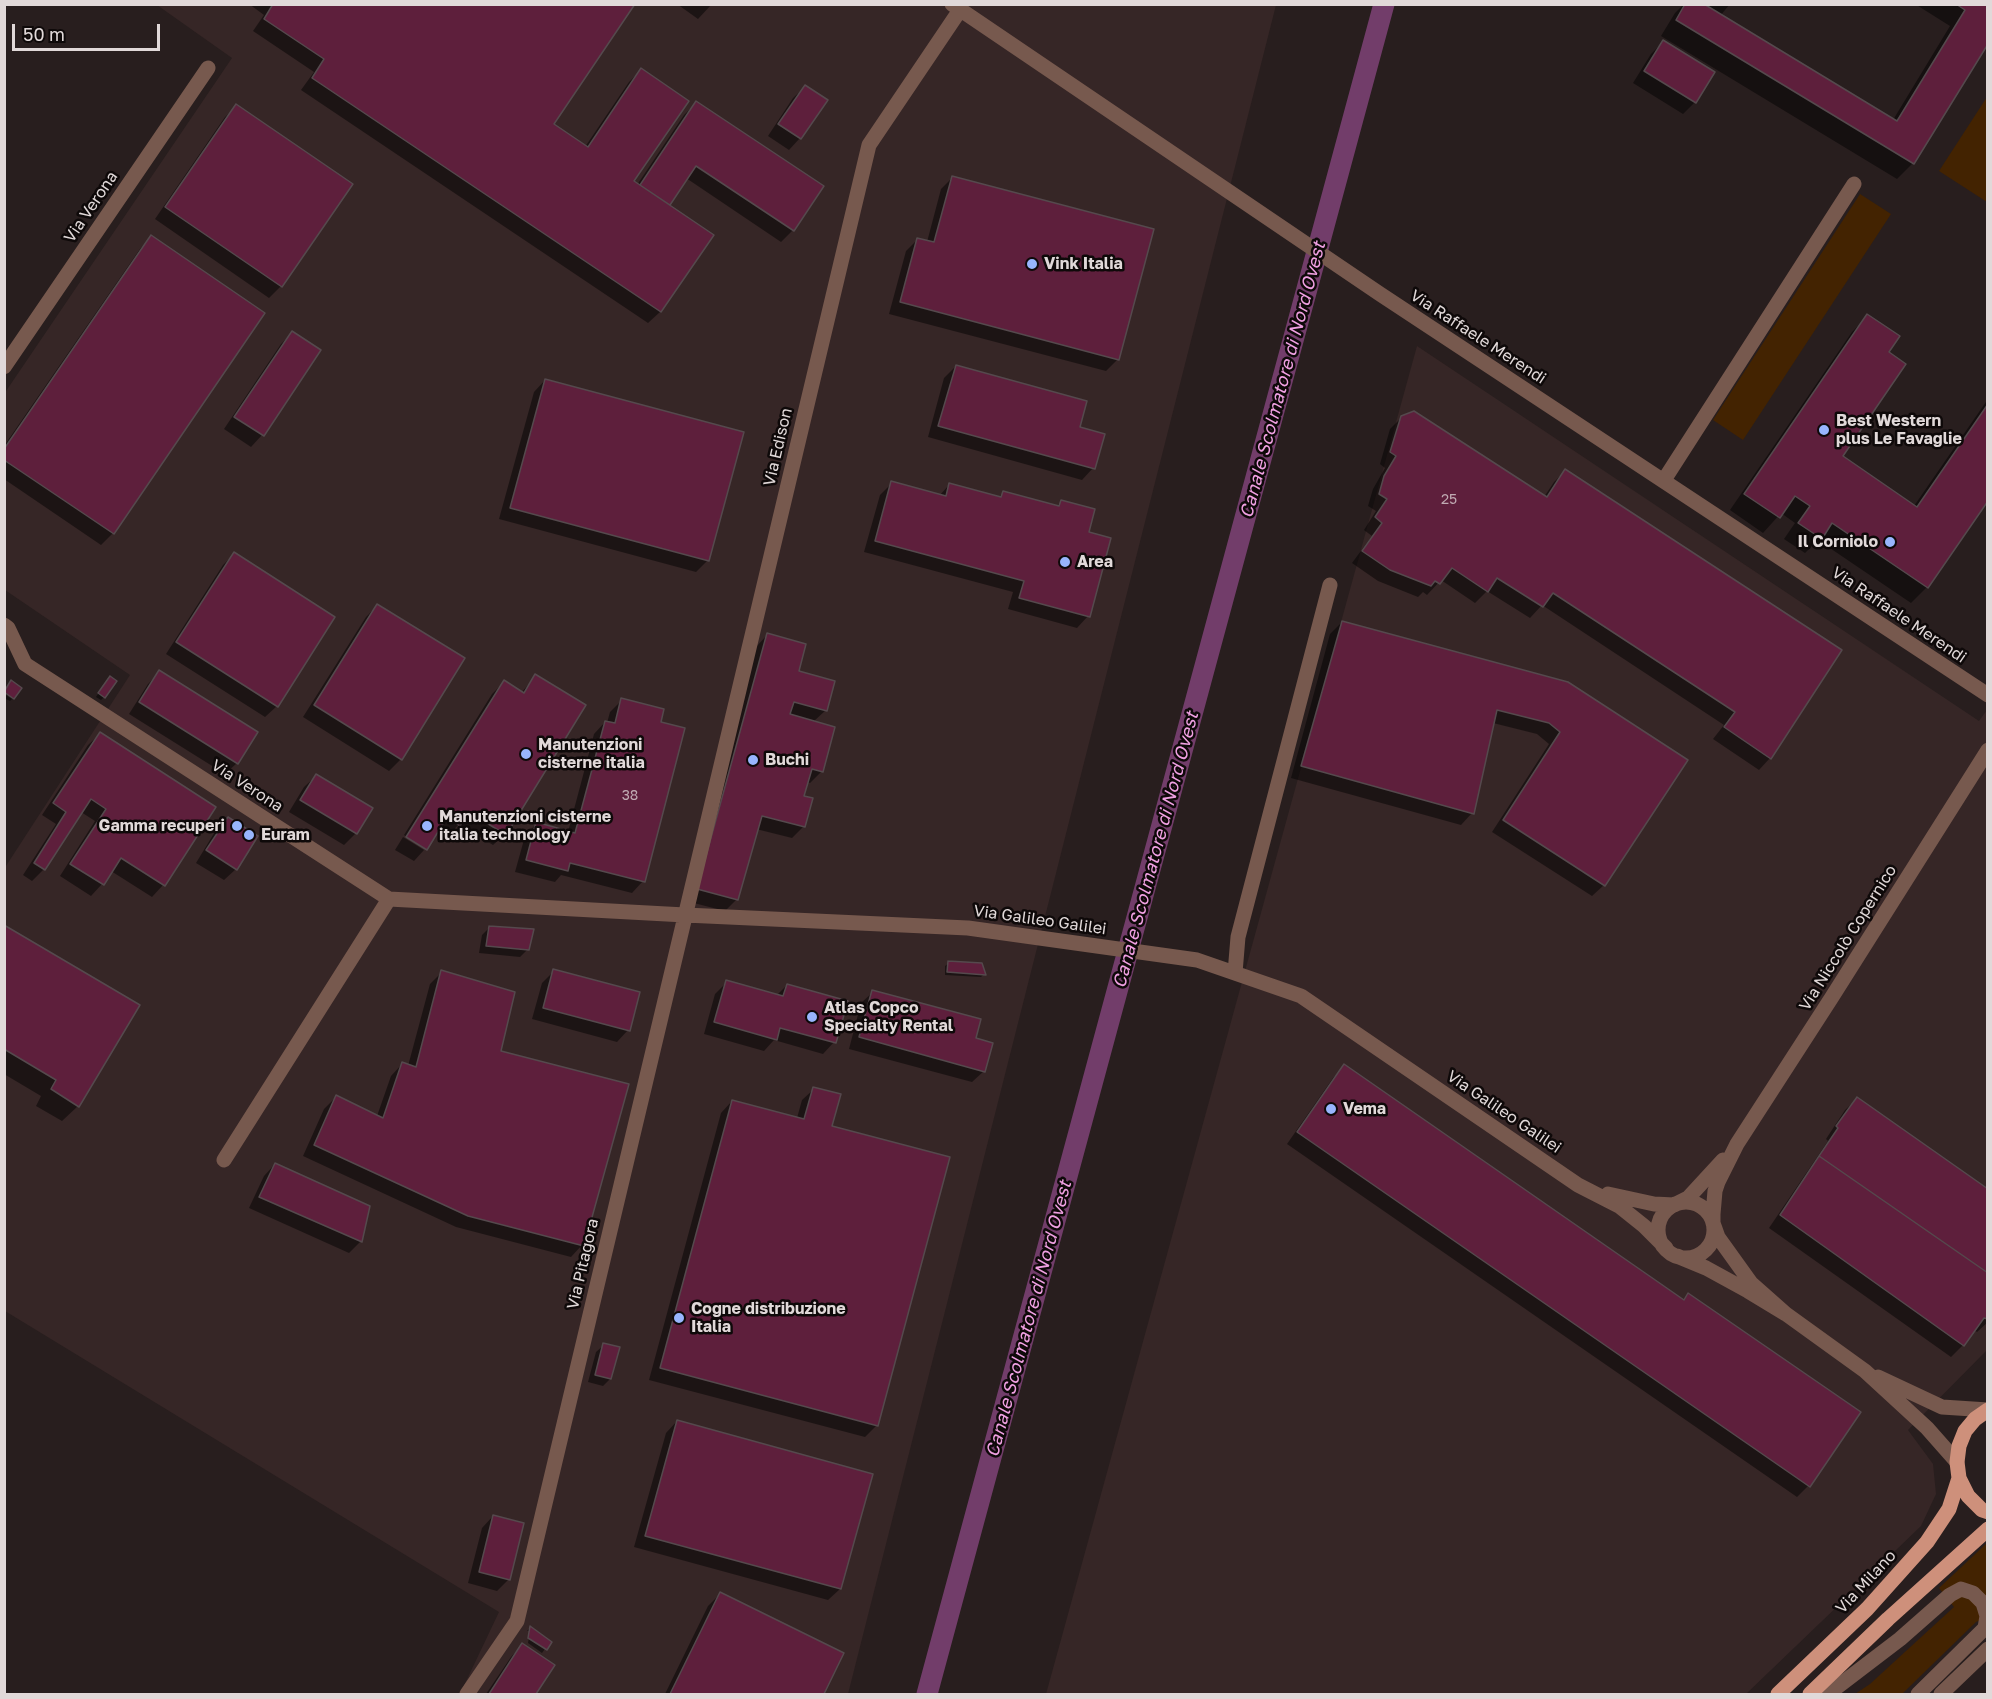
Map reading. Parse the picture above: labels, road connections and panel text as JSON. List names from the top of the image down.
{
  "streets": {
    "main road": ["Via Milano"],
    "street": [
      "Via Verona",
      "Via Raffaele Merendi",
      "Via Edison",
      "Via Galileo Galilei",
      "Via Niccolò Copernico",
      "Via Pitagora"
    ]
  },
  "crossings": [
    ["Via Verona", "Via Edison"],
    ["Via Verona", "Via Galileo Galilei"],
    ["Via Verona", "Via Pitagora"],
    ["Via Raffaele Merendi", "Via Edison"],
    ["Via Edison", "Via Galileo Galilei"],
    ["Via Edison", "Via Pitagora"],
    ["Via Galileo Galilei", "Via Niccolò Copernico"],
    ["Via Galileo Galilei", "Via Pitagora"]
  ],
  "water": ["Canale Scolmatore di Nord Ovest"],
  "places": [
    "Vink Italia",
    "Best Western plus Le Favaglie",
    "Il Corniolo",
    "Area",
    "Manutenzioni cisterne italia",
    "Buchi",
    "Gamma recuperi",
    "Manutenzioni cisterne italia technology",
    "Euram",
    "Atlas Copco Specialty Rental",
    "Vema",
    "Cogne distribuzione Italia"
  ],
  "house_numbers": ["25", "38"],
  "scale_bar": "50 m"
}
